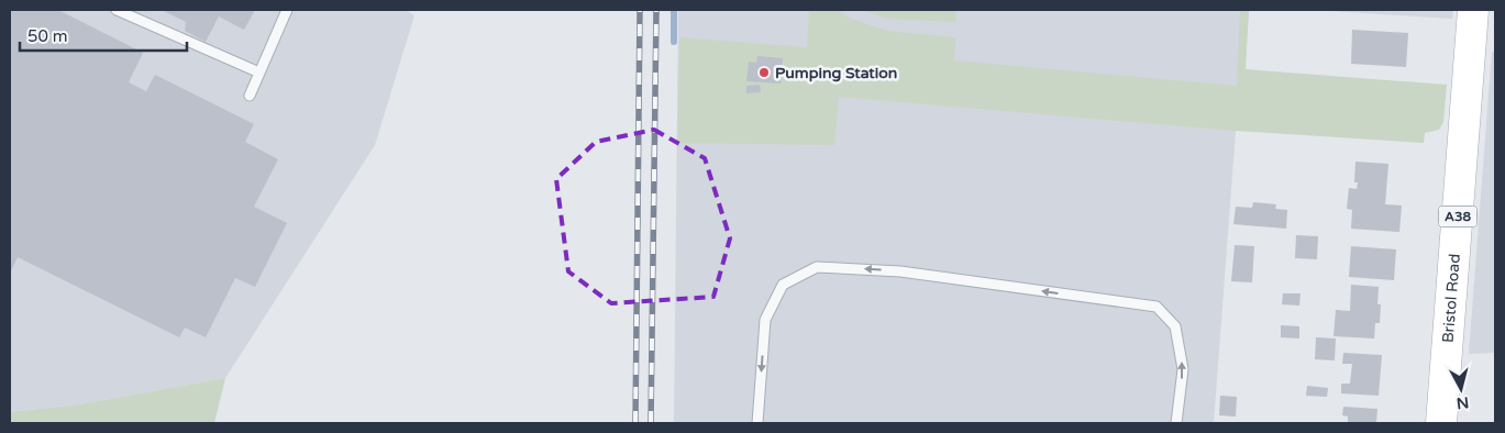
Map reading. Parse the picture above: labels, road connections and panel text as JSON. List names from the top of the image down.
{
  "streets": {
    "main road": ["A38", "Bristol Road"]
  },
  "places": ["Pumping Station"],
  "scale_bar": "50 m",
  "north": "bottom"
}
